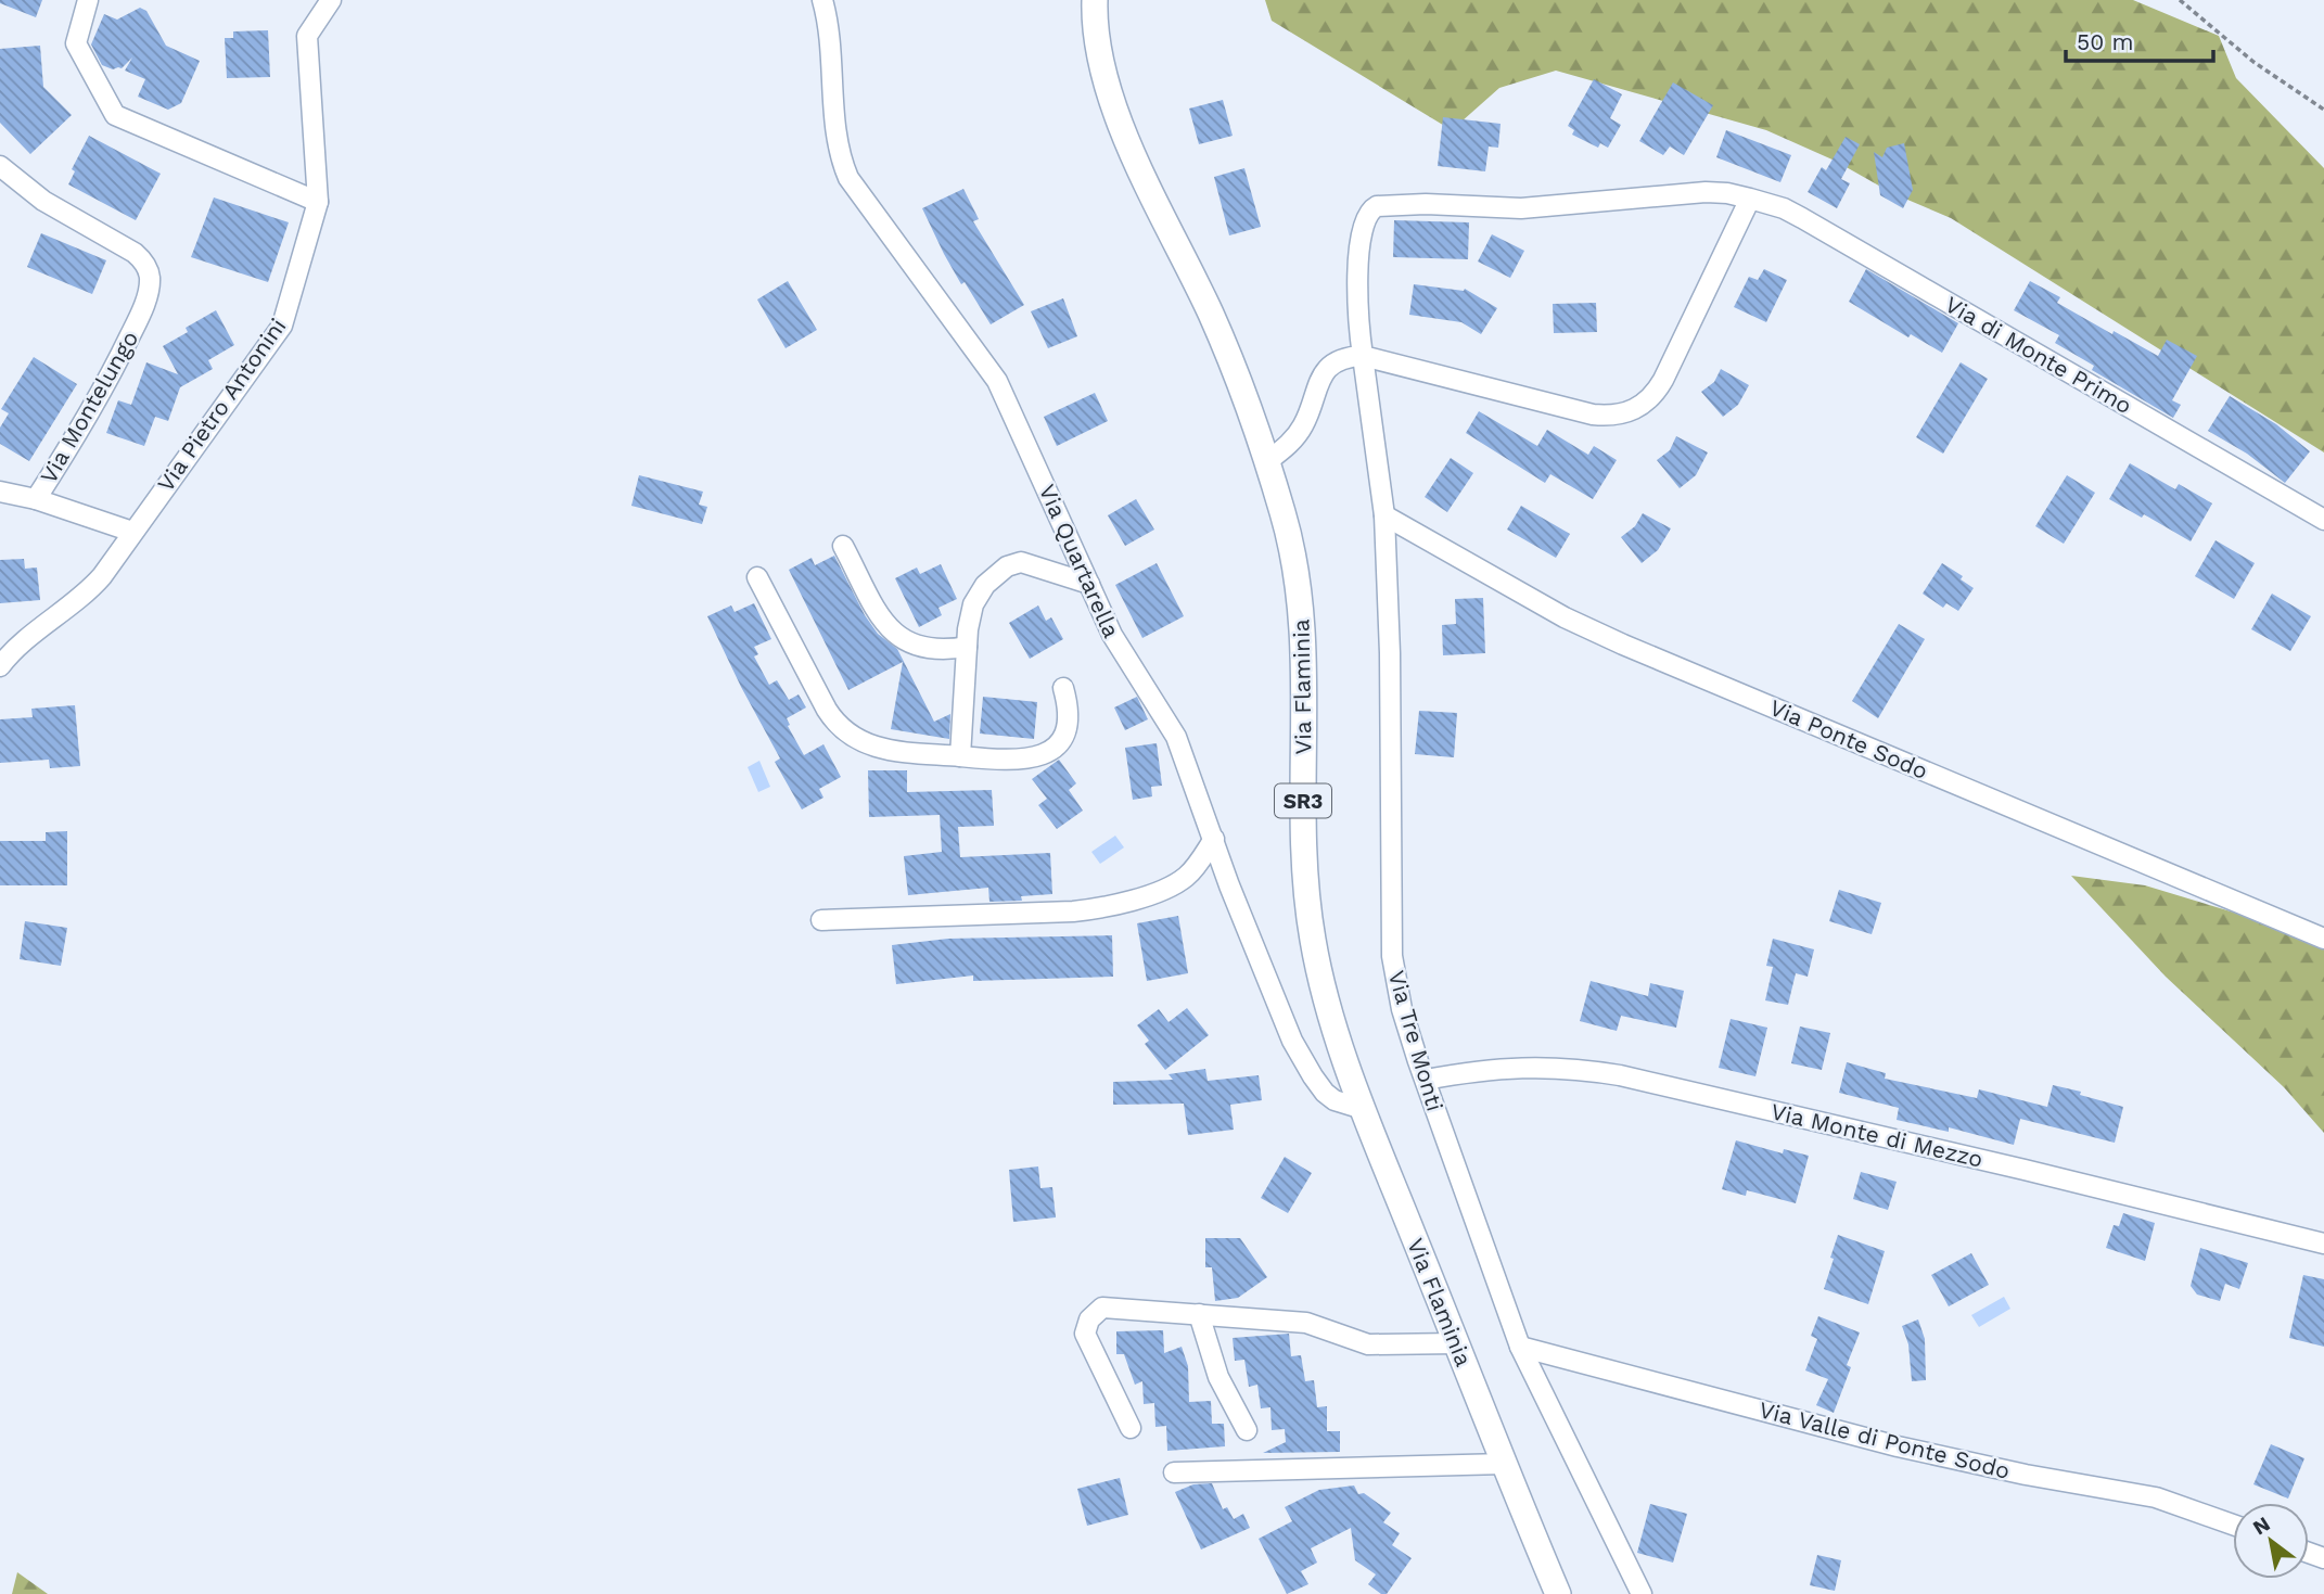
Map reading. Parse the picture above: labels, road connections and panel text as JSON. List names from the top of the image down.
{
  "streets": {
    "main road": ["Via Flaminia", "SR3"],
    "street": [
      "Via di Monte Primo",
      "Via Pietro Antonini",
      "Via Montelungo",
      "Via Quartarella",
      "Via Ponte Sodo",
      "Via Tre Monti",
      "Via Monte di Mezzo",
      "Via Valle di Ponte Sodo"
    ]
  },
  "crossings": [
    ["Via di Monte Primo", "Via Tre Monti"],
    ["Via Pietro Antonini", "Via Montelungo"],
    ["Via Quartarella", "Via Flaminia"],
    ["Via Ponte Sodo", "Via Tre Monti"],
    ["Via Tre Monti", "Via Monte di Mezzo"],
    ["Via Tre Monti", "Via Valle di Ponte Sodo"]
  ],
  "scale_bar": "50 m",
  "north": "top left"
}
